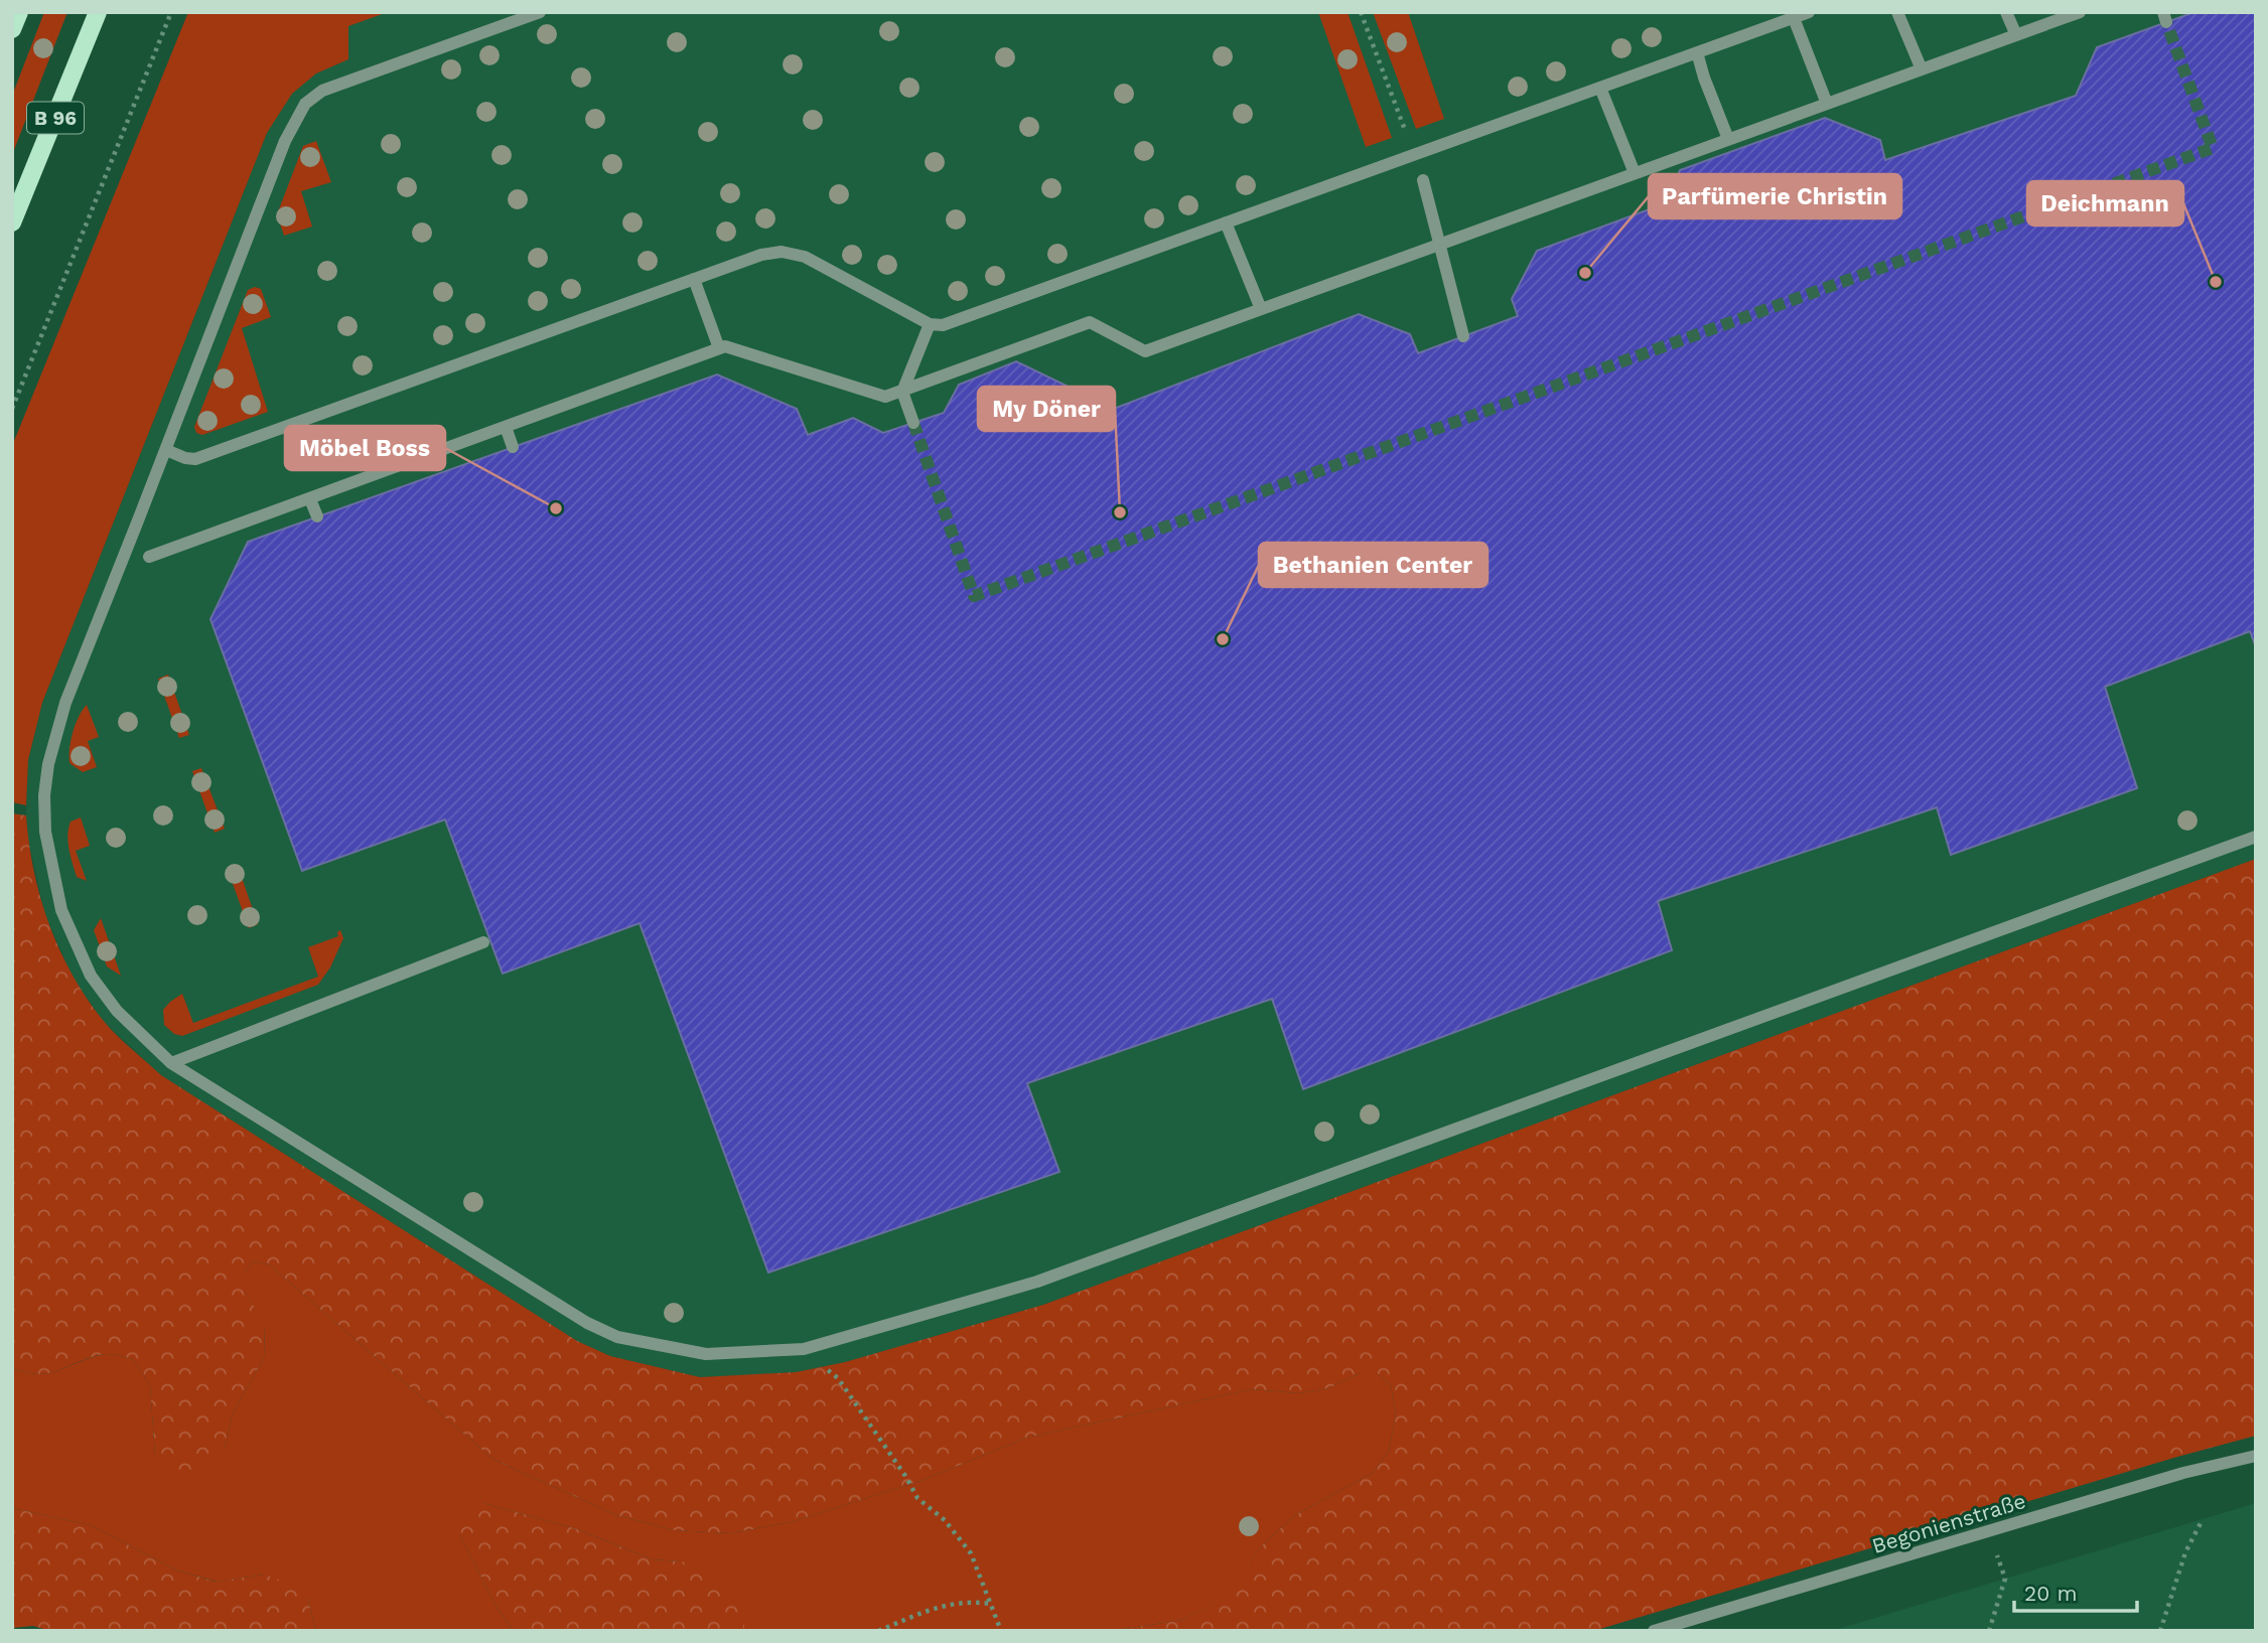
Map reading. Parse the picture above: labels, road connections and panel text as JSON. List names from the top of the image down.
{
  "streets": {
    "main road": ["B 96"],
    "street": ["Begonienstraße"]
  },
  "places": [
    "Parfümerie Christin",
    "Deichmann",
    "Möbel Boss",
    "My Döner",
    "Bethanien Center"
  ],
  "scale_bar": "20 m"
}
